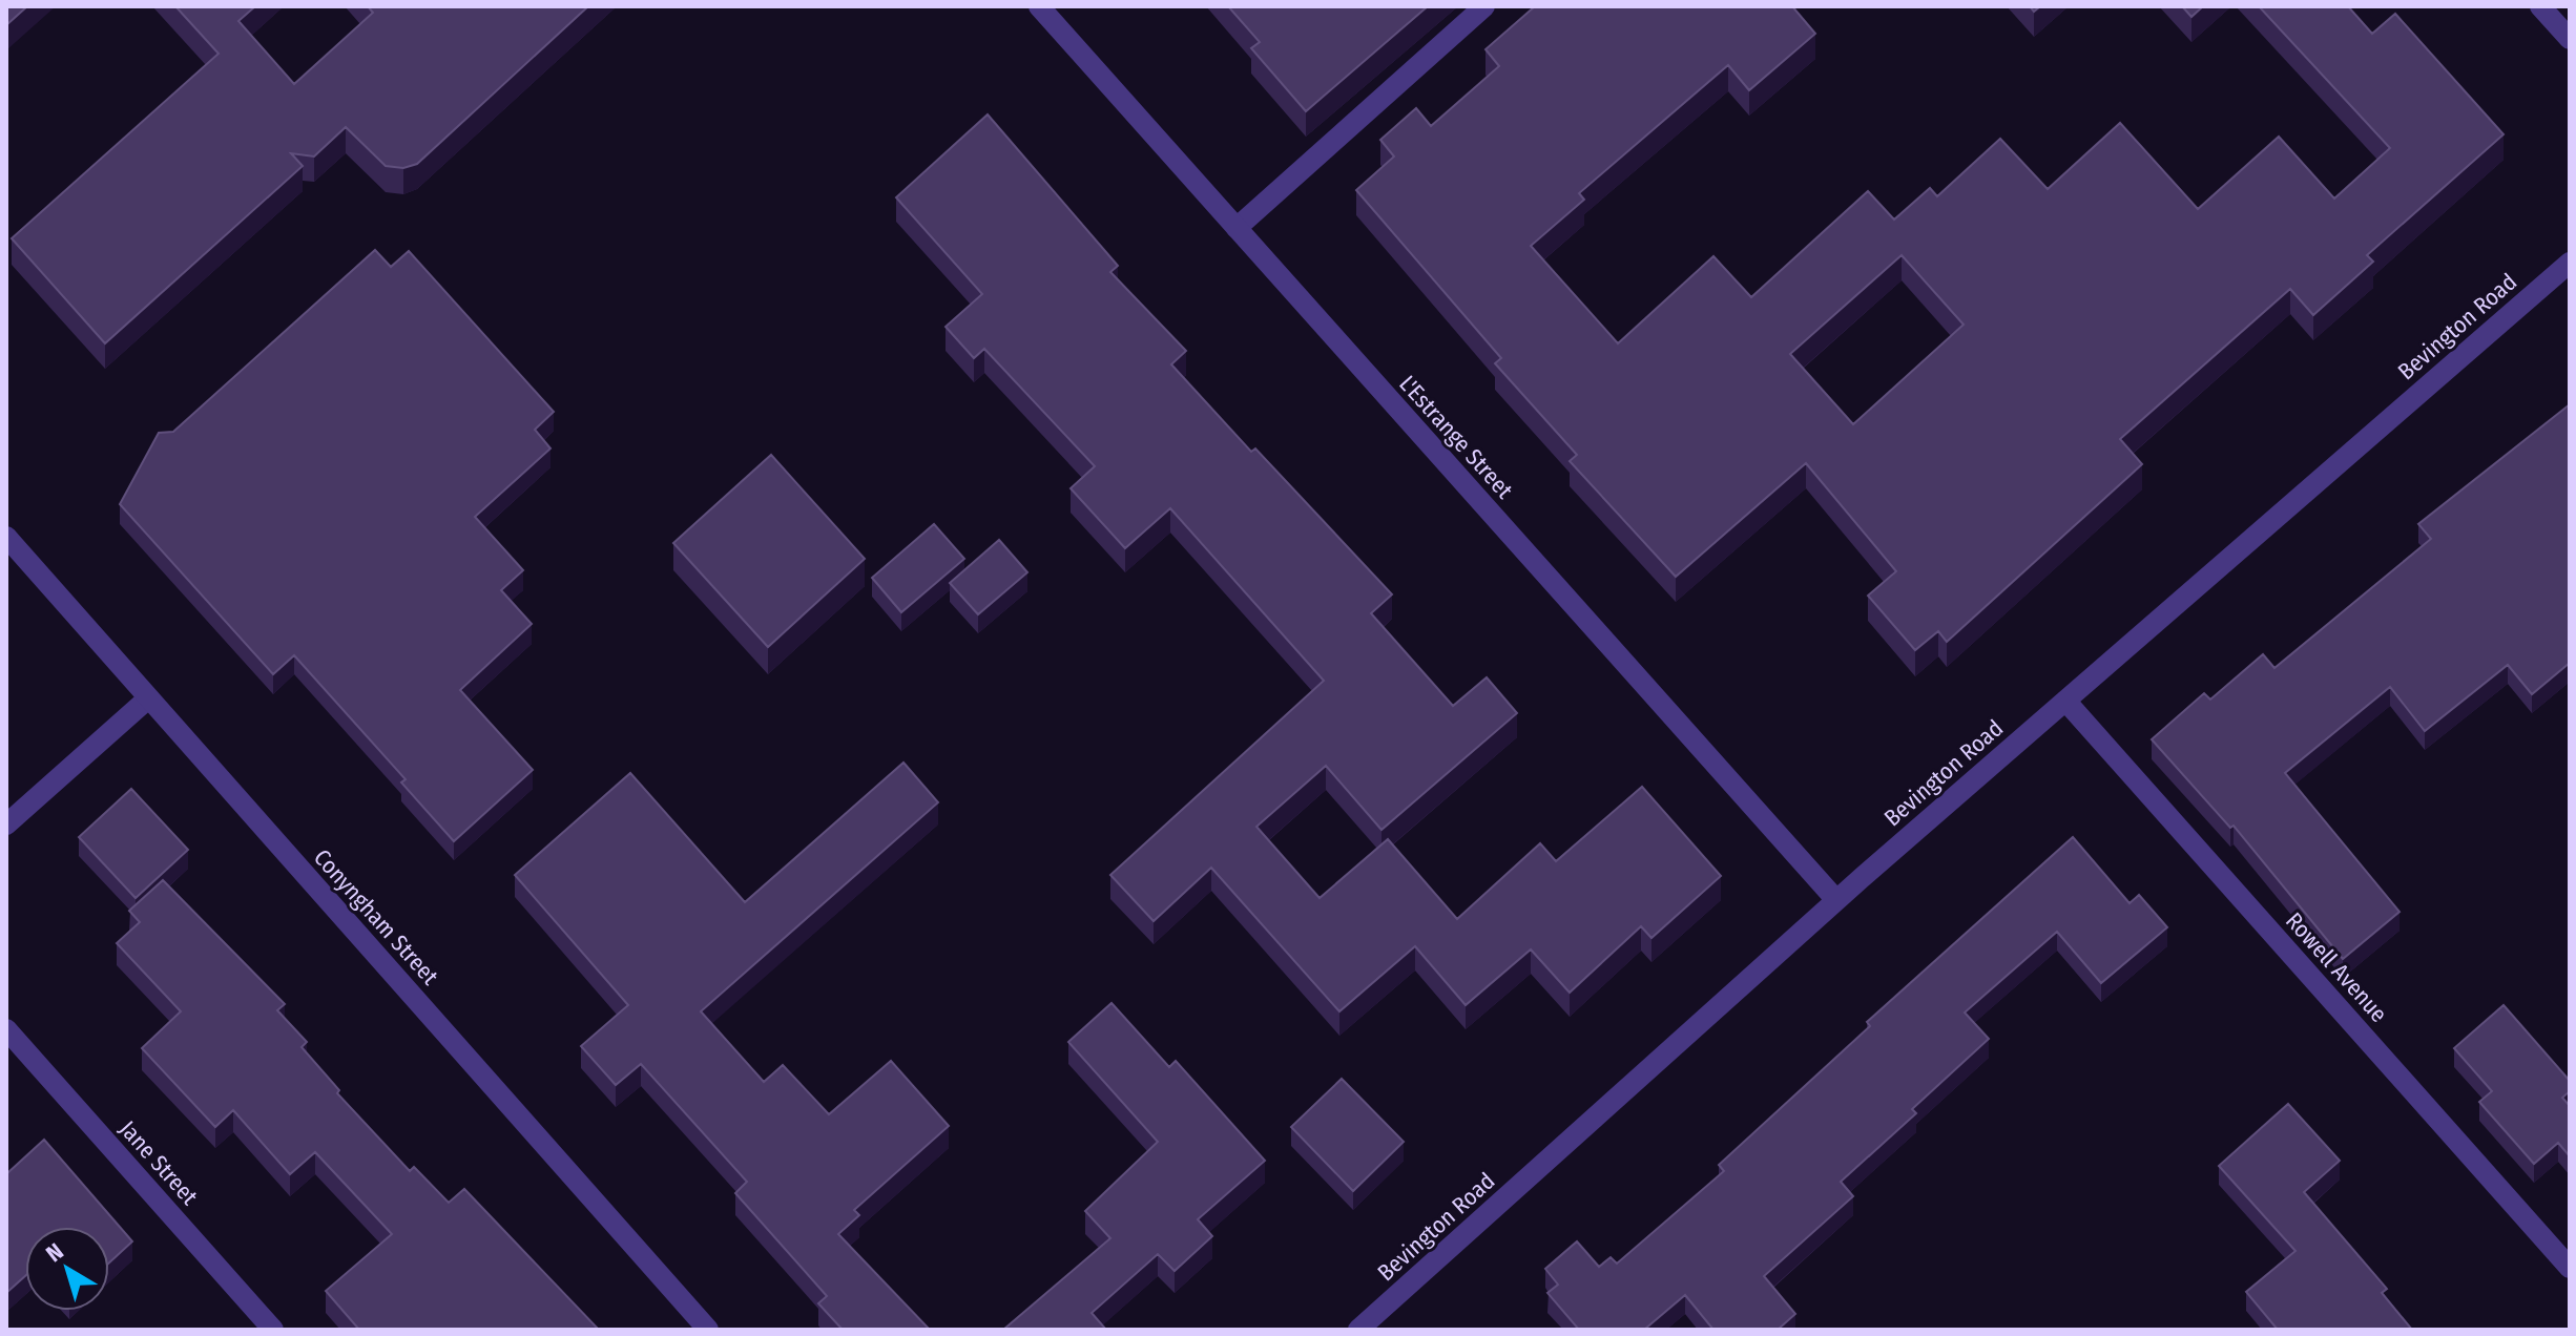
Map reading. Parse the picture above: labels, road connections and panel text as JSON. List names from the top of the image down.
{
  "streets": {
    "street": [
      "Bevington Road",
      "L'Estrange Street",
      "Conyngham Street",
      "Rowell Avenue",
      "Jane Street"
    ]
  },
  "crossings": [
    ["Bevington Road", "L'Estrange Street"],
    ["Bevington Road", "Rowell Avenue"]
  ],
  "north": "top left"
}
